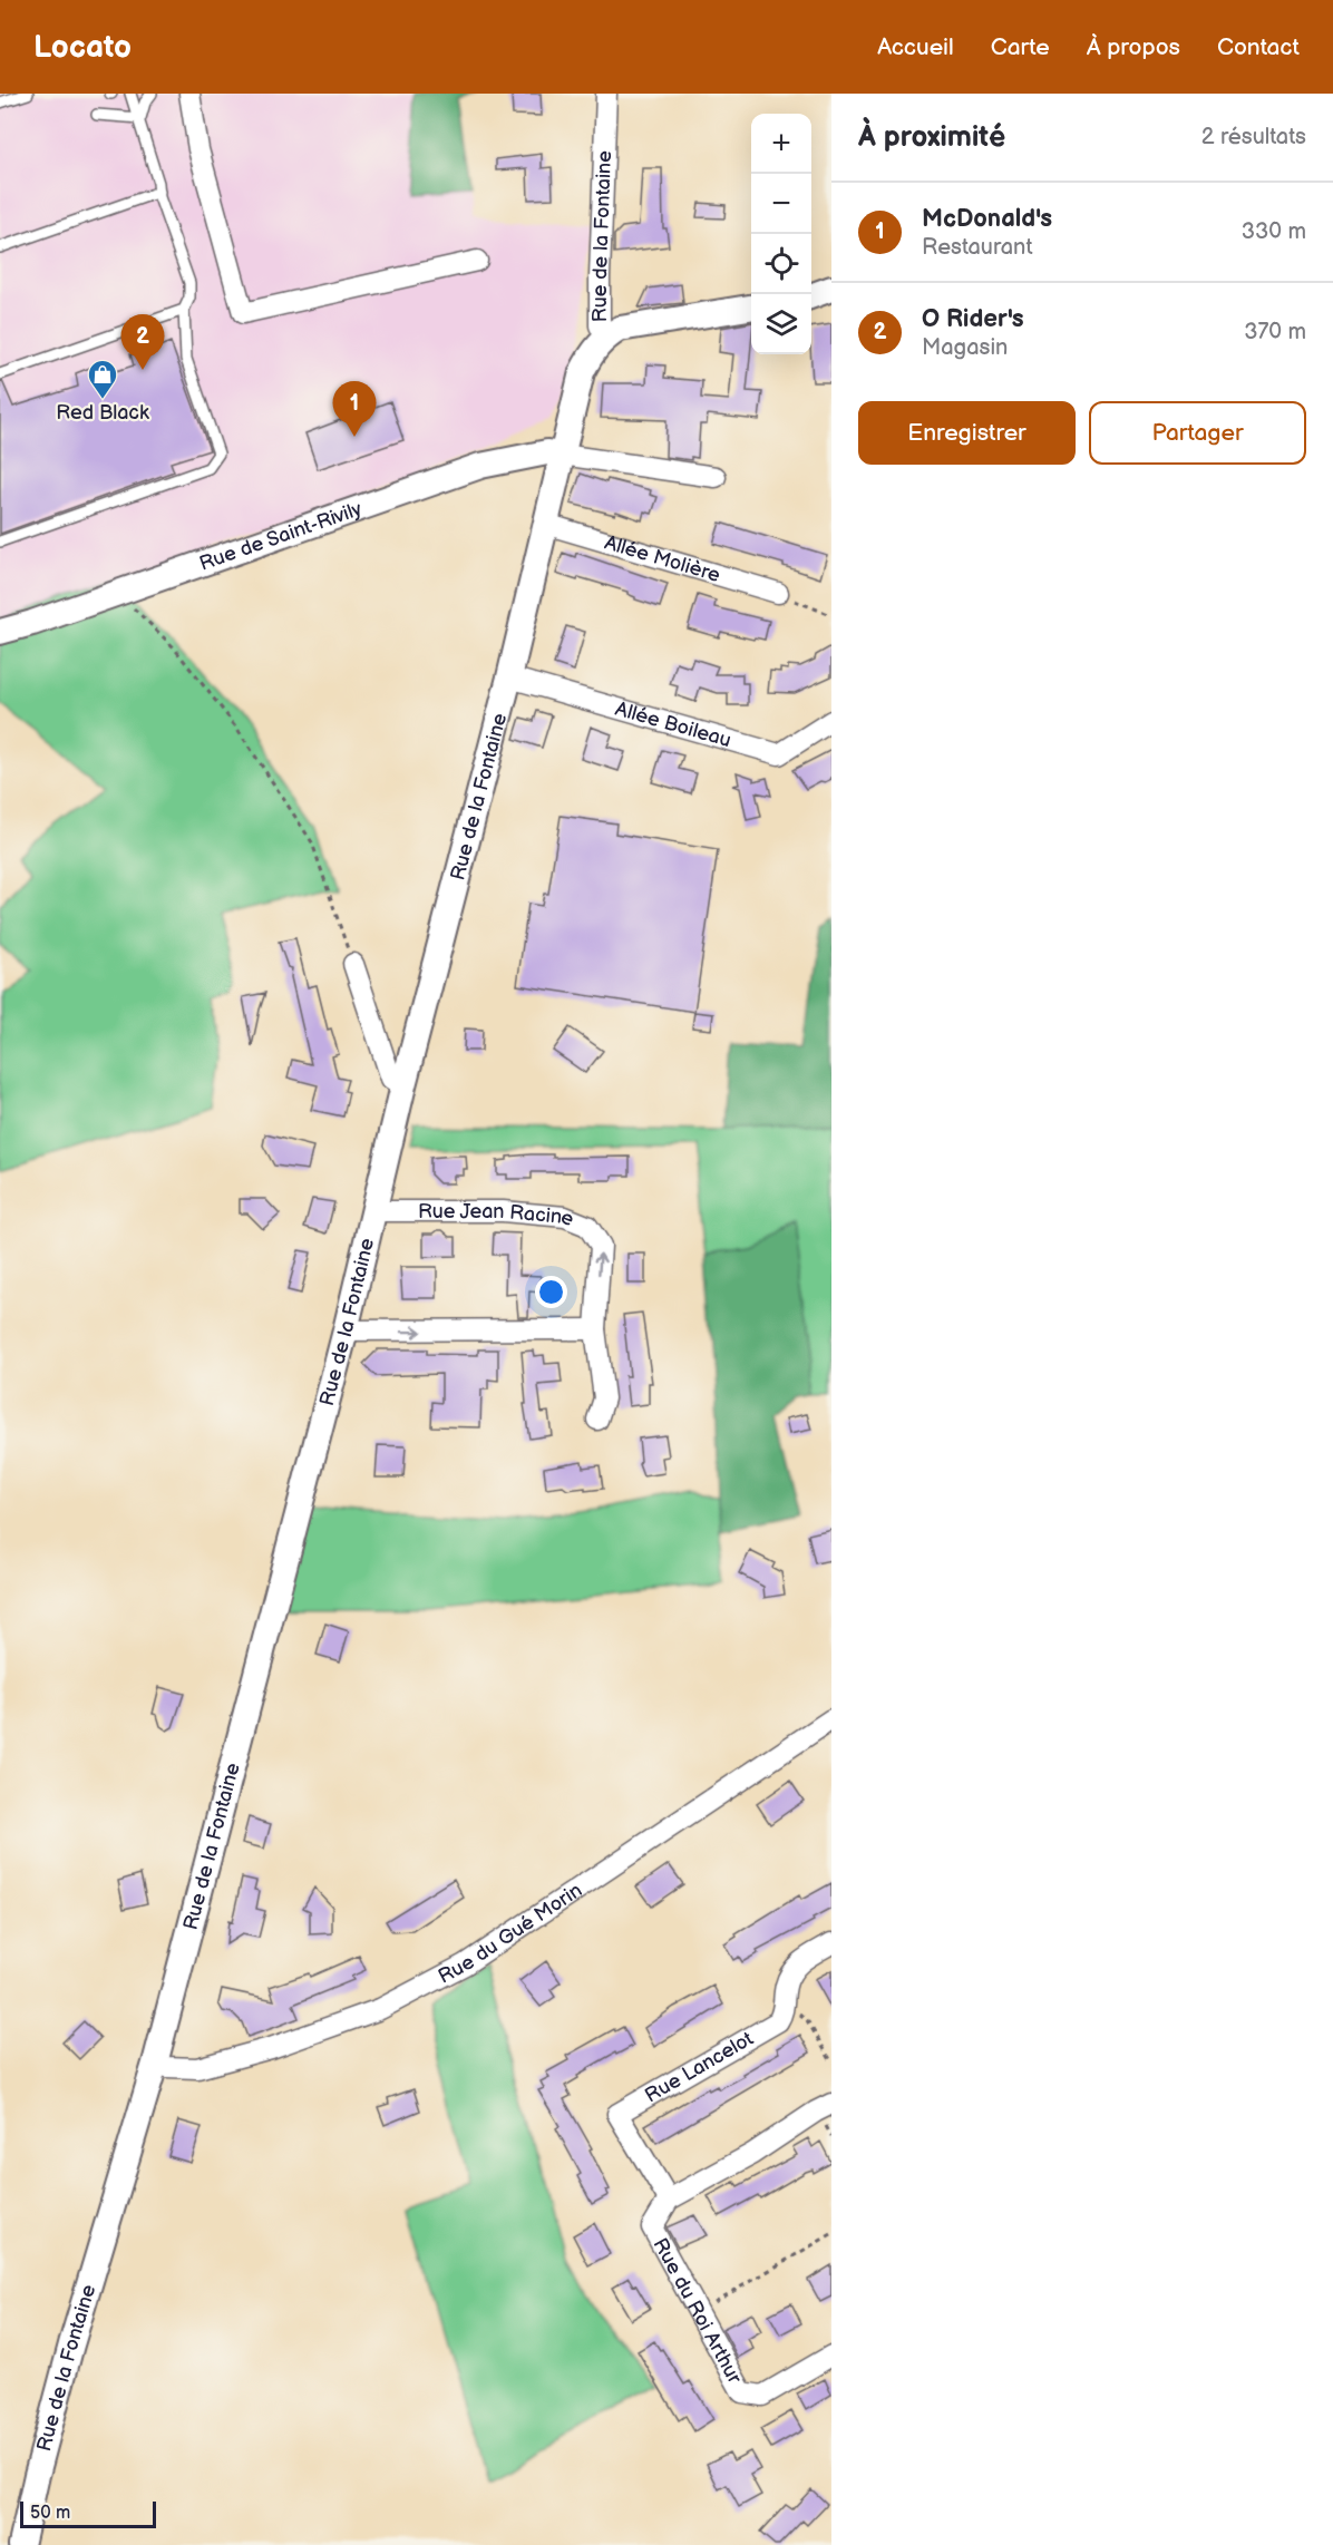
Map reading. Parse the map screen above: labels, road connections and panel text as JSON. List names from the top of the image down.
{
  "streets": {
    "street": [
      "Rue de la Fontaine",
      "Rue de Saint-Rivily",
      "Allée Molière",
      "Allée Boileau",
      "Rue Jean Racine",
      "Rue du Gué Morin",
      "Rue Lancelot",
      "Rue du Roi Arthur"
    ]
  },
  "crossings": [
    ["Rue de la Fontaine", "Rue de Saint-Rivily"],
    ["Rue de la Fontaine", "Allée Molière"],
    ["Rue de la Fontaine", "Allée Boileau"],
    ["Rue de la Fontaine", "Rue Jean Racine"],
    ["Rue de la Fontaine", "Rue du Gué Morin"],
    ["Rue Lancelot", "Rue du Roi Arthur"]
  ],
  "places": {
    "shop": ["Red Black"]
  },
  "scale_bar": "50 m",
  "page": {
    "header": "Locato",
    "nav": [
      "Accueil",
      "Carte",
      "À propos",
      "Contact"
    ],
    "heading": ["À proximité", "2 résultats"],
    "map_buttons": ["+", "−"],
    "list": [
      {
        "mark": "1",
        "name": "McDonald's",
        "note": "Restaurant",
        "value": "330 m"
      },
      {
        "mark": "2",
        "name": "O Rider's",
        "note": "Magasin",
        "value": "370 m"
      }
    ],
    "pins": ["2", "1"],
    "buttons": ["Enregistrer", "Partager"],
    "scale": "50 m"
  }
}
